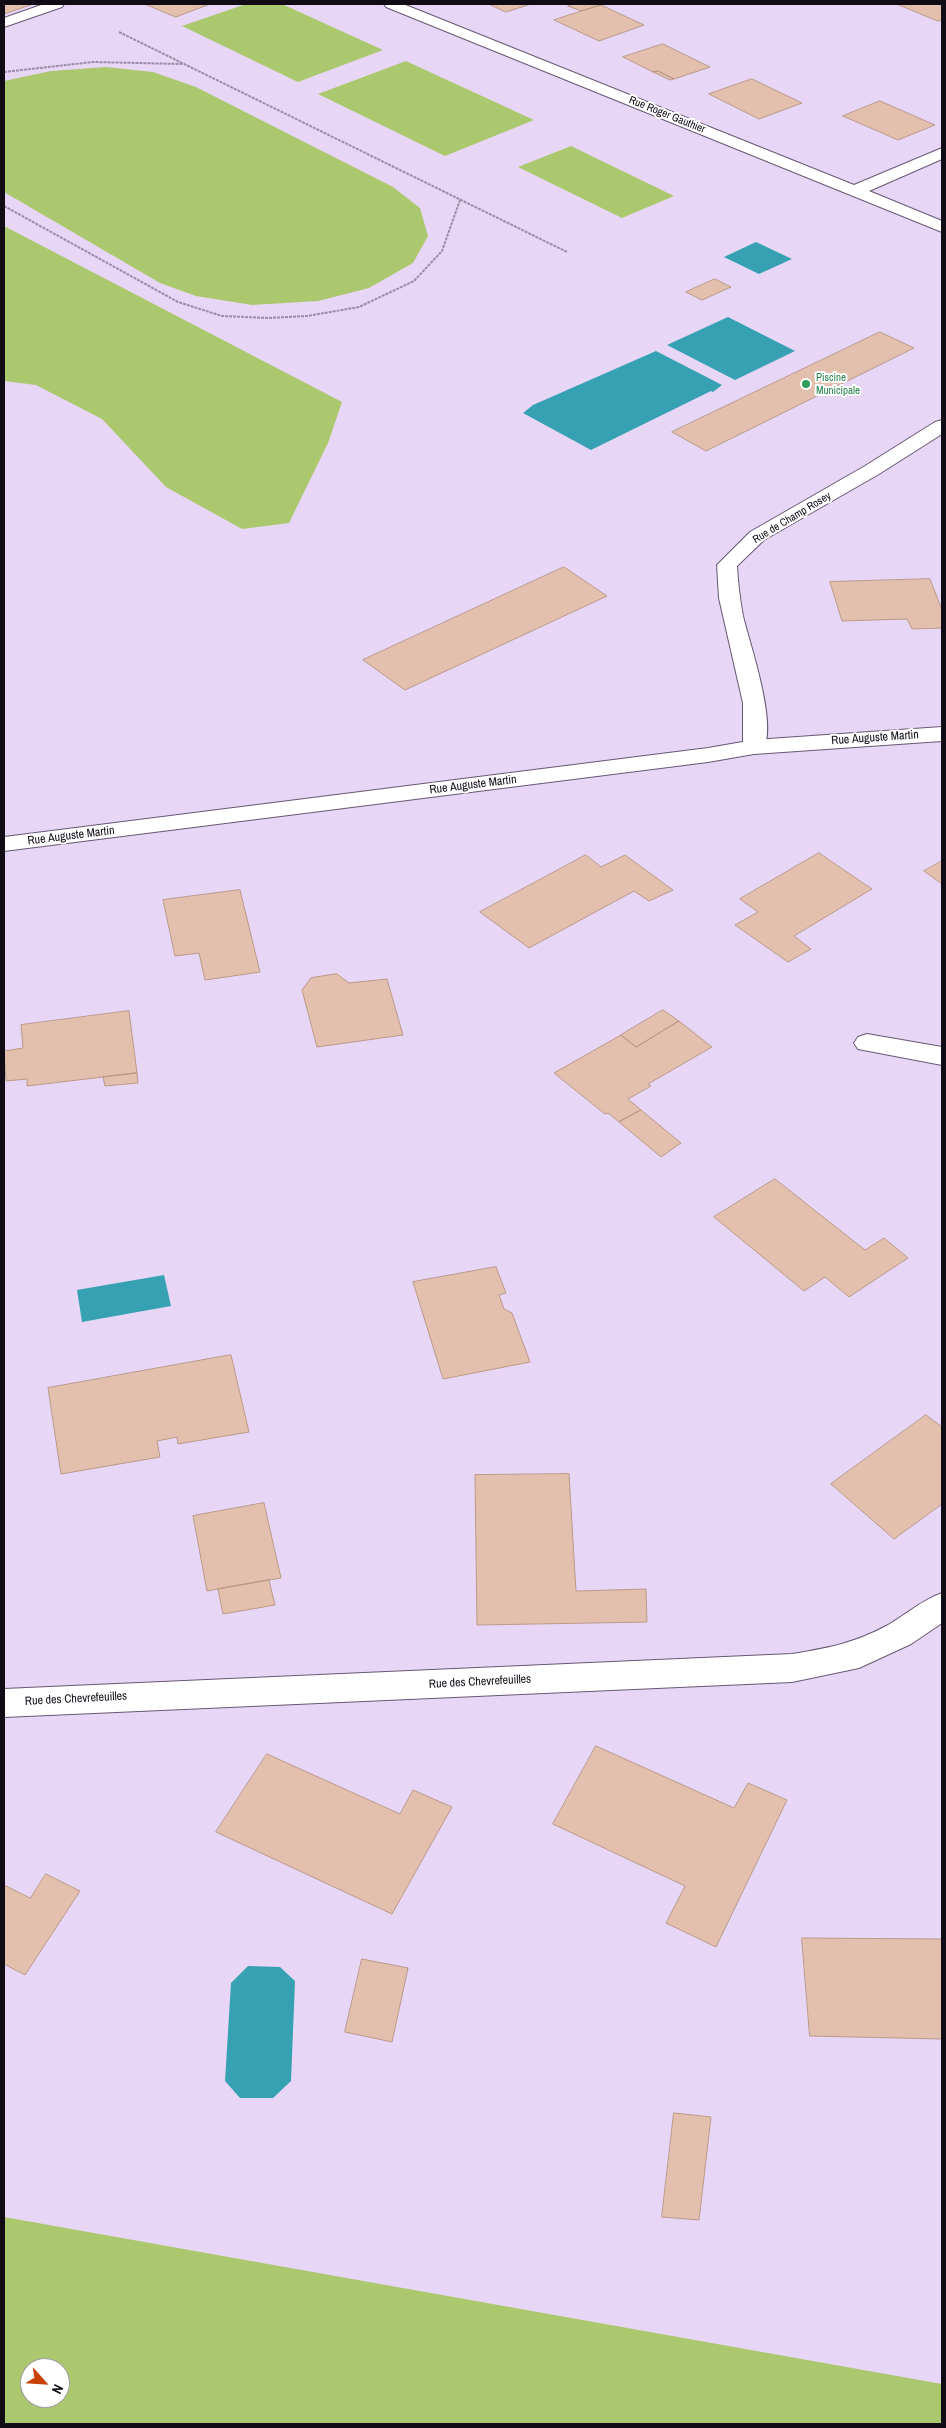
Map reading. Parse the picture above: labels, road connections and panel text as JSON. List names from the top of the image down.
{
  "streets": {
    "street": [
      "Rue Roger Gauthier",
      "Rue de Champ Rosey",
      "Rue Auguste Martin",
      "Rue des Chevrefeuilles"
    ]
  },
  "crossings": [
    ["Rue de Champ Rosey", "Rue Auguste Martin"]
  ],
  "places": ["Piscine Municipale"],
  "north": "bottom right"
}
